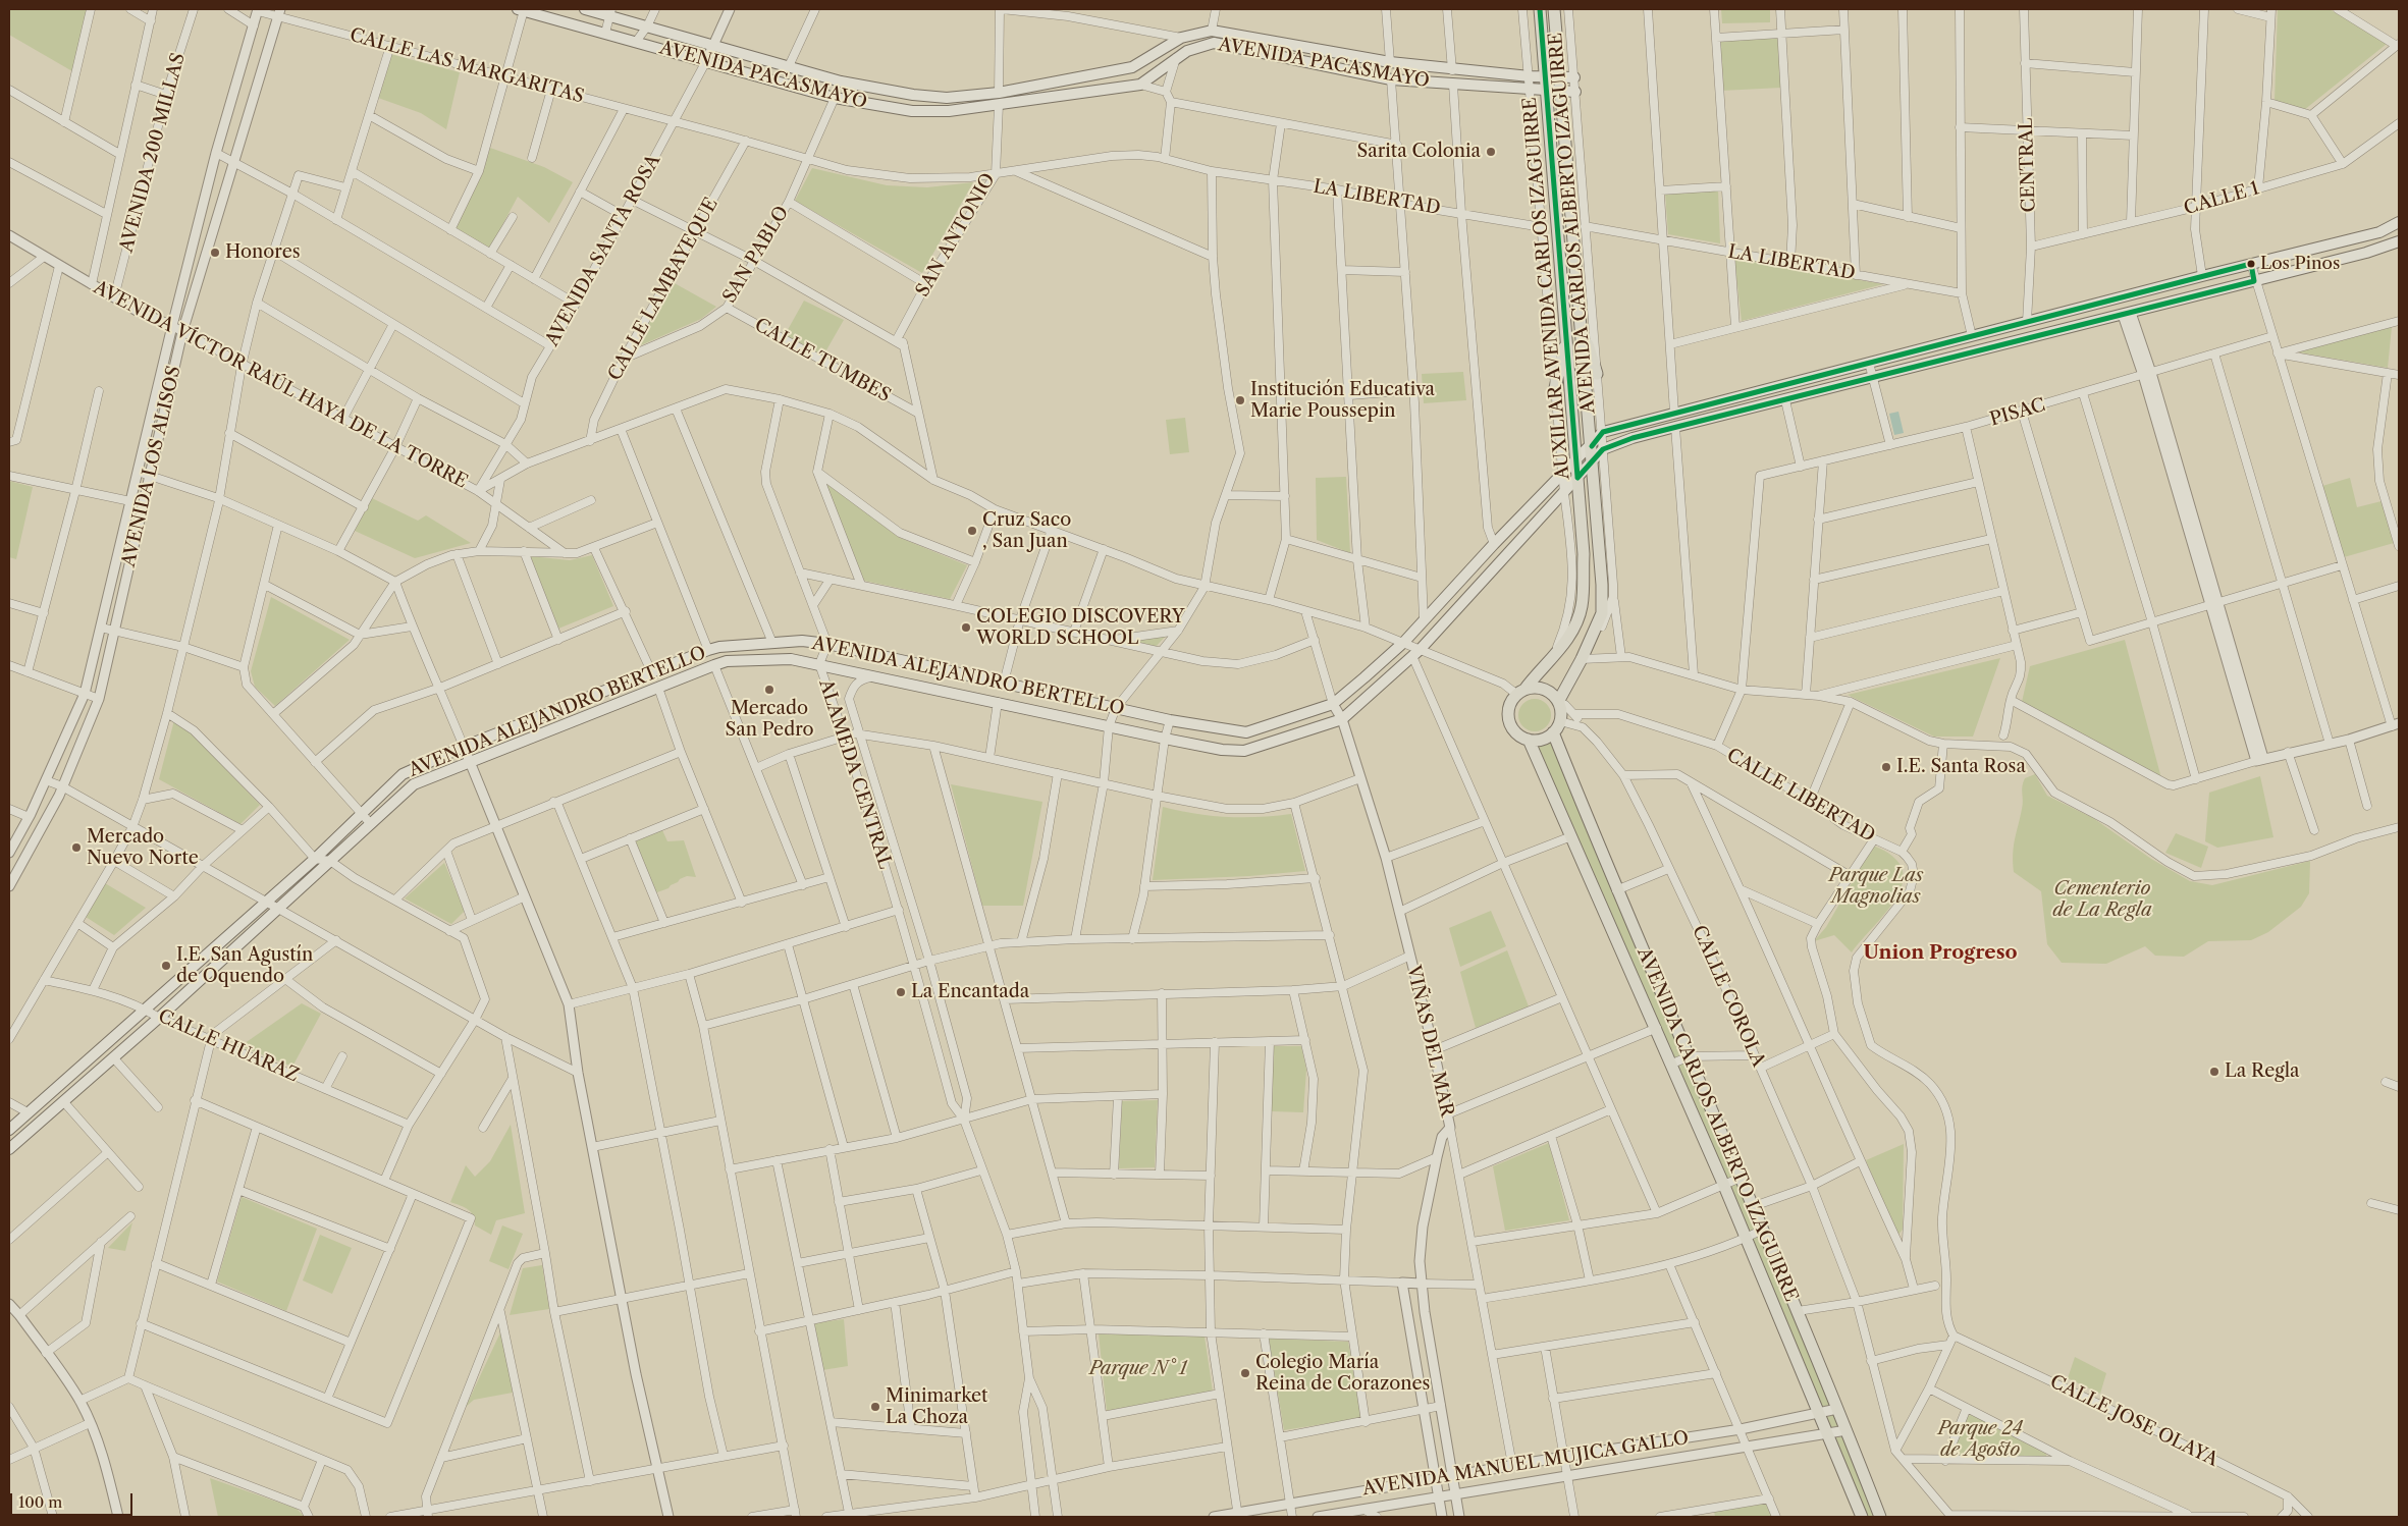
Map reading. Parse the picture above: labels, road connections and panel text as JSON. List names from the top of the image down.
{
  "streets": {
    "main road": ["AVENIDA PACASMAYO", "AVENIDA CARLOS ALBERTO IZAGUIRRE", "AVENIDA ALEJANDRO BERTELLO"],
    "street": [
      "CALLE LAS MARGARITAS",
      "AVENIDA 200 MILLAS",
      "CENTRAL",
      "LA LIBERTAD",
      "CALLE 1",
      "SAN ANTONIO",
      "AVENIDA SANTA ROSA",
      "SAN PABLO",
      "AUXILIAR AVENIDA CARLOS IZAGUIRRE",
      "CALLE LAMBAYEQUE",
      "CALLE TUMBES",
      "AVENIDA VÍCTOR RAÚL HAYA DE LA TORRE",
      "PISAC",
      "AVENIDA LOS ALISOS",
      "ALAMEDA CENTRAL",
      "CALLE LIBERTAD",
      "CALLE COROLA",
      "VIÑAS DEL MAR",
      "CALLE HUARAZ",
      "CALLE JOSE OLAYA",
      "AVENIDA MANUEL MUJICA GALLO"
    ]
  },
  "crossings": [
    ["AVENIDA PACASMAYO", "AVENIDA CARLOS ALBERTO IZAGUIRRE"],
    ["AVENIDA PACASMAYO", "SAN ANTONIO"],
    ["AVENIDA PACASMAYO", "AVENIDA SANTA ROSA"],
    ["AVENIDA PACASMAYO", "SAN PABLO"],
    ["AVENIDA PACASMAYO", "AUXILIAR AVENIDA CARLOS IZAGUIRRE"],
    ["CALLE LAS MARGARITAS", "LA LIBERTAD"],
    ["CALLE LAS MARGARITAS", "SAN ANTONIO"],
    ["CALLE LAS MARGARITAS", "AVENIDA SANTA ROSA"],
    ["CALLE LAS MARGARITAS", "SAN PABLO"],
    ["CALLE LAS MARGARITAS", "CALLE LAMBAYEQUE"],
    ["CALLE LAS MARGARITAS", "AVENIDA LOS ALISOS"],
    ["AVENIDA 200 MILLAS", "AVENIDA VÍCTOR RAÚL HAYA DE LA TORRE"],
    ["CENTRAL", "CALLE 1"],
    ["LA LIBERTAD", "SAN ANTONIO"],
    ["LA LIBERTAD", "AUXILIAR AVENIDA CARLOS IZAGUIRRE"],
    ["AVENIDA CARLOS ALBERTO IZAGUIRRE", "AUXILIAR AVENIDA CARLOS IZAGUIRRE"],
    ["AVENIDA CARLOS ALBERTO IZAGUIRRE", "AVENIDA VÍCTOR RAÚL HAYA DE LA TORRE"],
    ["AVENIDA CARLOS ALBERTO IZAGUIRRE", "AVENIDA ALEJANDRO BERTELLO"],
    ["AVENIDA CARLOS ALBERTO IZAGUIRRE", "CALLE COROLA"],
    ["AVENIDA CARLOS ALBERTO IZAGUIRRE", "AVENIDA MANUEL MUJICA GALLO"],
    ["AVENIDA SANTA ROSA", "AVENIDA VÍCTOR RAÚL HAYA DE LA TORRE"],
    ["SAN PABLO", "CALLE LAMBAYEQUE"],
    ["SAN PABLO", "CALLE TUMBES"],
    ["AUXILIAR AVENIDA CARLOS IZAGUIRRE", "AVENIDA ALEJANDRO BERTELLO"],
    ["CALLE LAMBAYEQUE", "AVENIDA VÍCTOR RAÚL HAYA DE LA TORRE"],
    ["AVENIDA VÍCTOR RAÚL HAYA DE LA TORRE", "AVENIDA LOS ALISOS"],
    ["AVENIDA VÍCTOR RAÚL HAYA DE LA TORRE", "AVENIDA ALEJANDRO BERTELLO"],
    ["AVENIDA VÍCTOR RAÚL HAYA DE LA TORRE", "CALLE COROLA"],
    ["AVENIDA ALEJANDRO BERTELLO", "ALAMEDA CENTRAL"],
    ["AVENIDA ALEJANDRO BERTELLO", "VIÑAS DEL MAR"],
    ["AVENIDA ALEJANDRO BERTELLO", "CALLE HUARAZ"],
    ["VIÑAS DEL MAR", "AVENIDA MANUEL MUJICA GALLO"]
  ],
  "districts": ["Union Progreso"],
  "parks": [
    "Parque Las Magnolias",
    "Cementerio de La Regla",
    "Parque N° 1",
    "Parque 24 de Agosto"
  ],
  "places": [
    "Sarita Colonia",
    "Honores",
    "Los Pinos",
    "Institución Educativa Marie Poussepin",
    "Cruz Saco , San Juan",
    "COLEGIO DISCOVERY WORLD SCHOOL",
    "Mercado San Pedro",
    "I.E. Santa Rosa",
    "Mercado Nuevo Norte",
    "I.E. San Agustín de Oquendo",
    "La Encantada",
    "La Regla",
    "Colegio María Reina de Corazones",
    "Minimarket La Choza"
  ],
  "scale_bar": "100 m"
}
